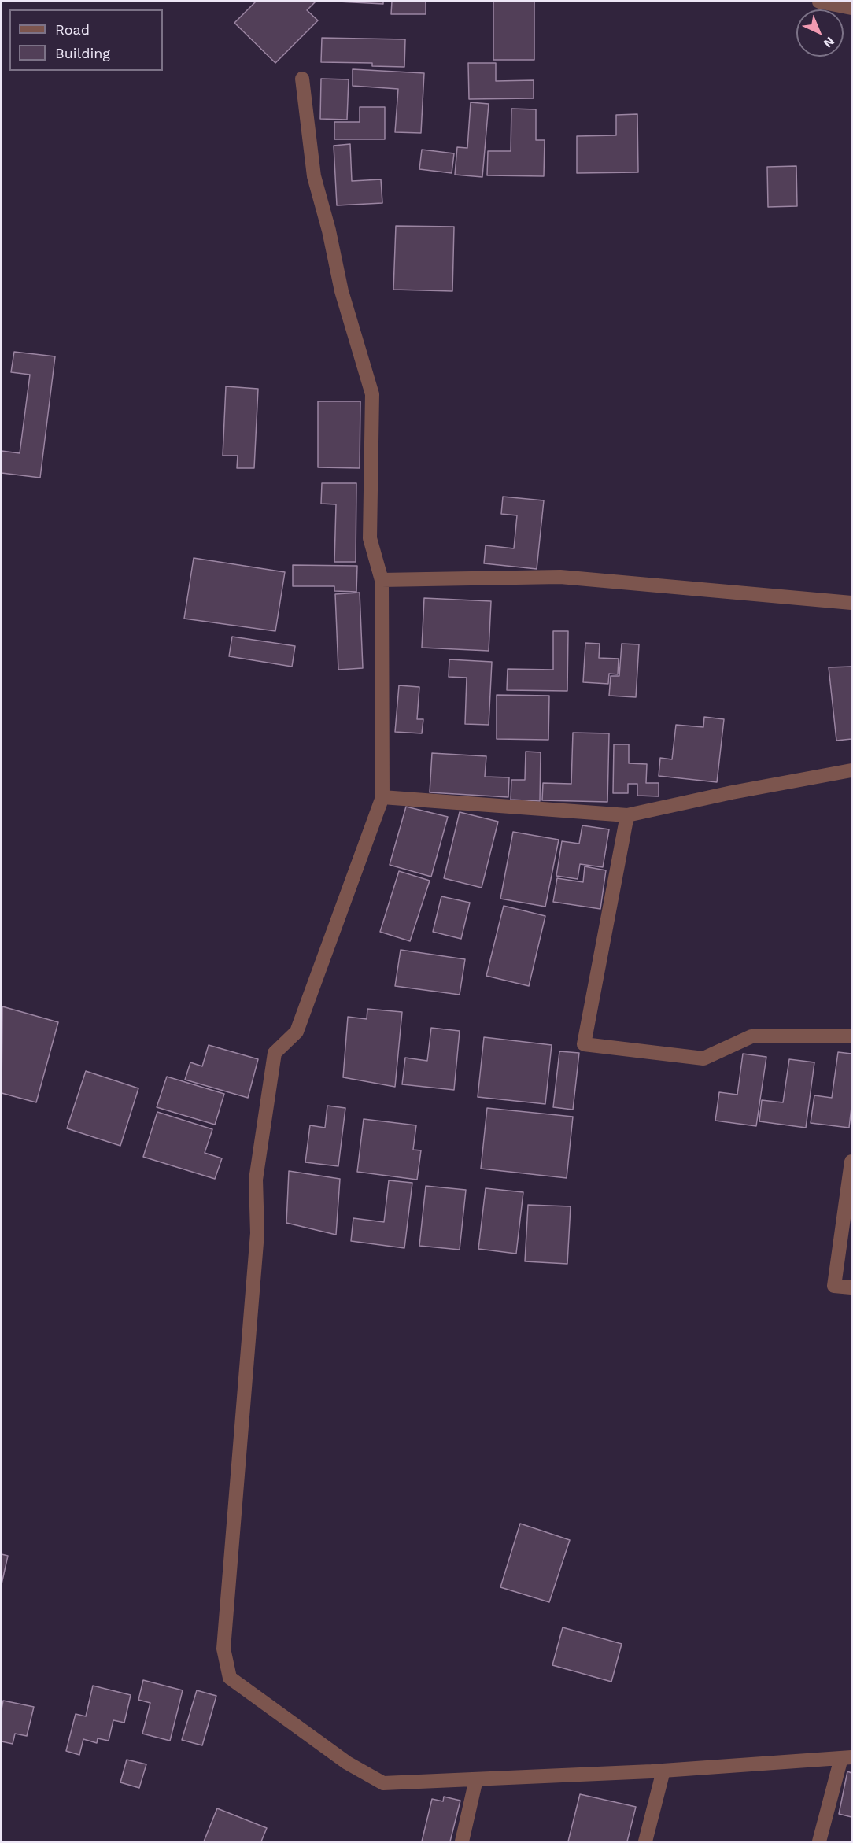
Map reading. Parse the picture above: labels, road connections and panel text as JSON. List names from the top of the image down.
{
  "legend": ["Road", "Building"],
  "north": "bottom right"
}
